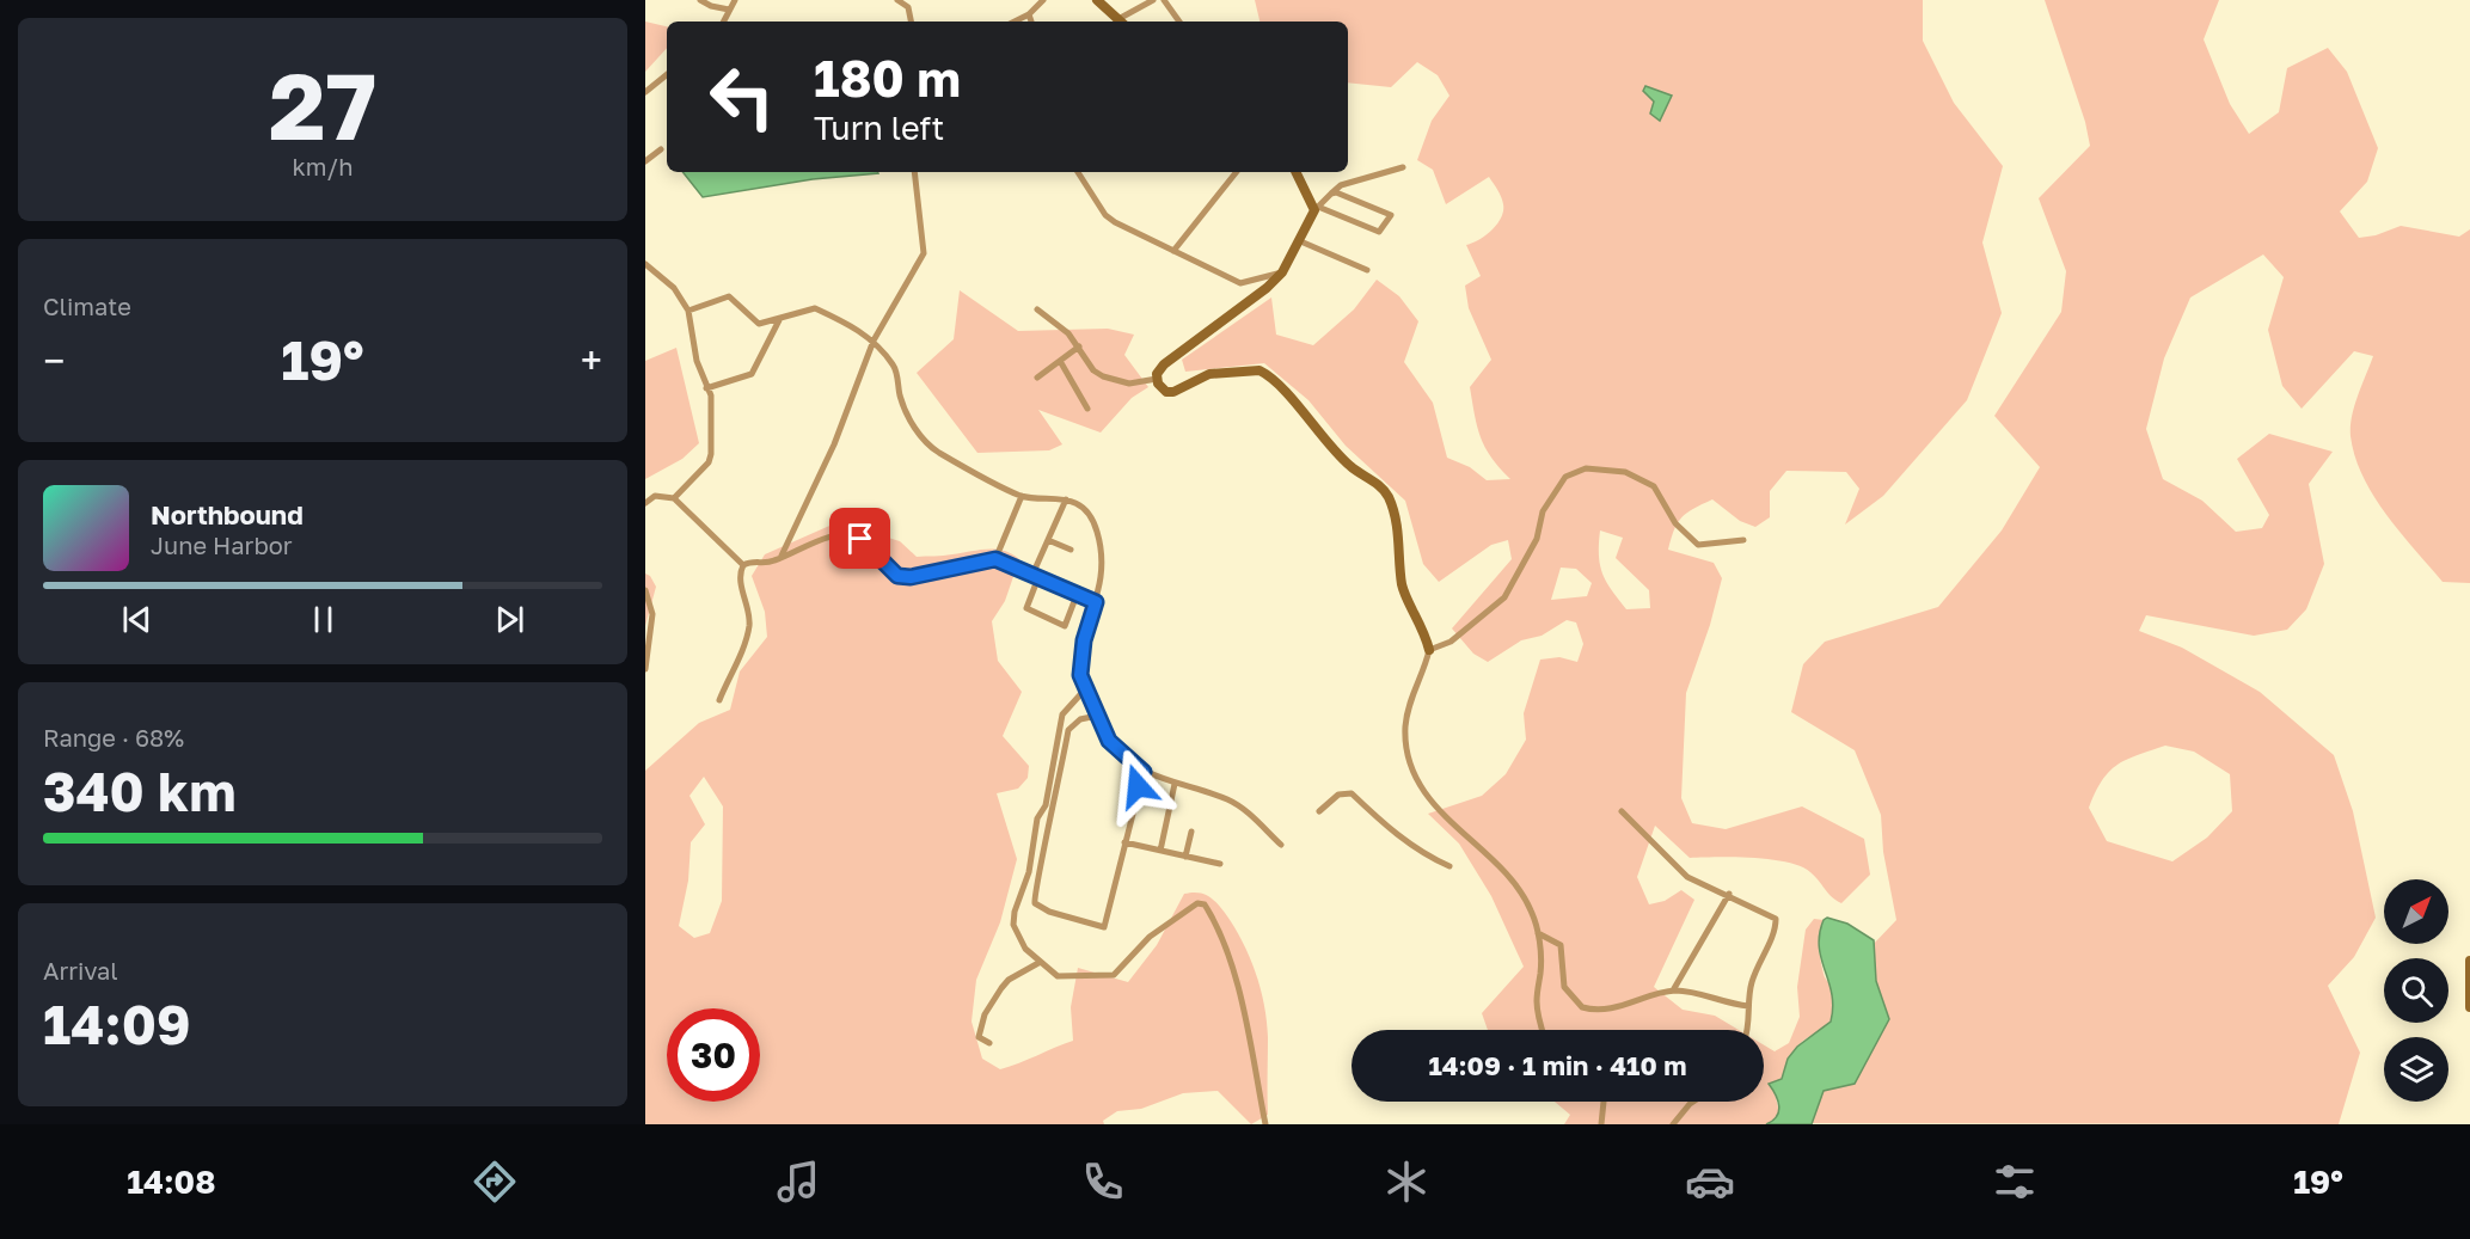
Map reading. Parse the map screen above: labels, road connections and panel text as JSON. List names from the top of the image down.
{
  "north": "top right",
  "page": {
    "tile": [
      ["27", "km/h"],
      "Climate",
      ["Range · 68%", "340 km"],
      ["Arrival", "14:09"]
    ],
    "turn": ["180 m", "Turn left"],
    "heat": ["−", "19°", "+"],
    "song": ["Northbound", "June Harbor"],
    "limit": "30",
    "trip": "14:09 · 1 min · 410 m",
    "tabs": ["14:08", "19°"]
  }
}
